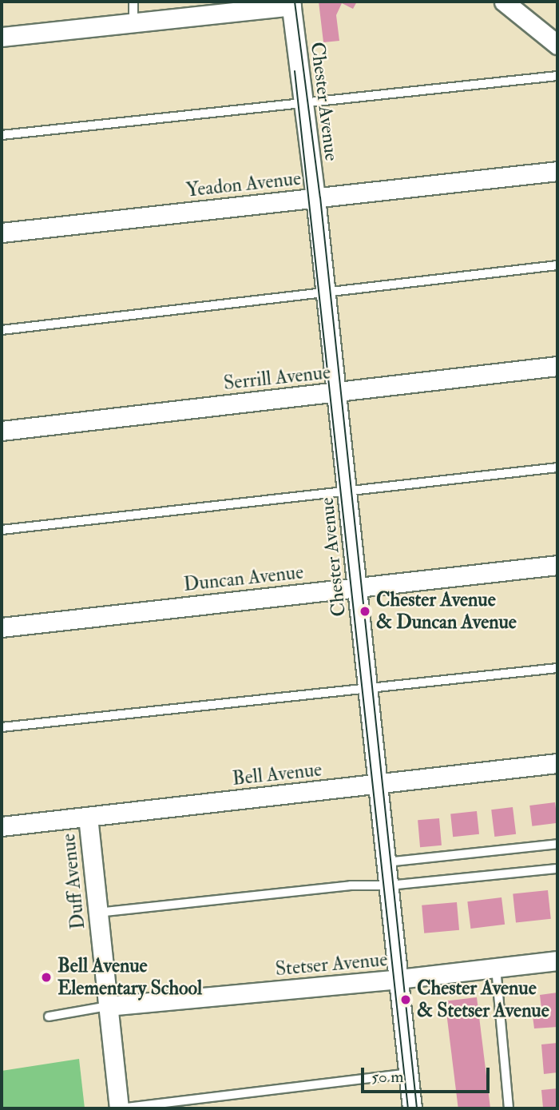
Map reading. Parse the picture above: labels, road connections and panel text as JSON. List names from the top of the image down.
{
  "streets": {
    "street": [
      "Chester Avenue",
      "Yeadon Avenue",
      "Serrill Avenue",
      "Duncan Avenue",
      "Bell Avenue",
      "Duff Avenue",
      "Stetser Avenue"
    ]
  },
  "crossings": [
    ["Chester Avenue", "Yeadon Avenue"],
    ["Chester Avenue", "Serrill Avenue"],
    ["Chester Avenue", "Duncan Avenue"],
    ["Chester Avenue", "Bell Avenue"],
    ["Chester Avenue", "Stetser Avenue"],
    ["Bell Avenue", "Duff Avenue"],
    ["Duff Avenue", "Stetser Avenue"]
  ],
  "places": ["Chester Avenue & Duncan Avenue", "Bell Avenue Elementary School", "Chester Avenue & Stetser Avenue"],
  "scale_bar": "50 m"
}
